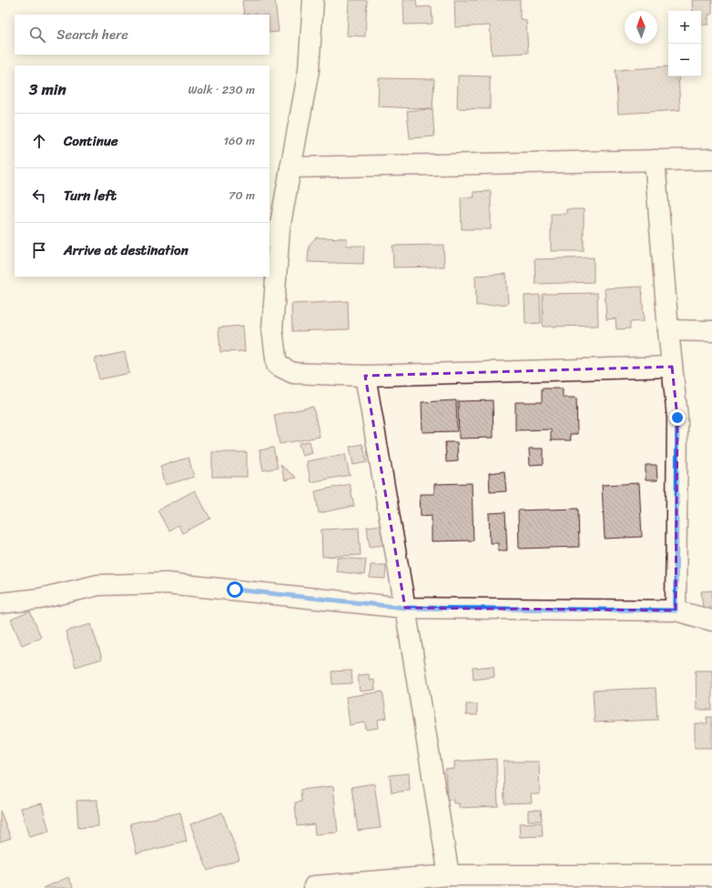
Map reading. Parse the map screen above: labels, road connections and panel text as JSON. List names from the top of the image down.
{
  "north": "top",
  "page": {
    "map_buttons": ["+", "−"],
    "search": "Search here",
    "heading": ["3 min", "Walk · 230 m"],
    "list": [
      ["Continue", "160 m"],
      ["Turn left", "70 m"],
      "Arrive at destination"
    ]
  }
}
